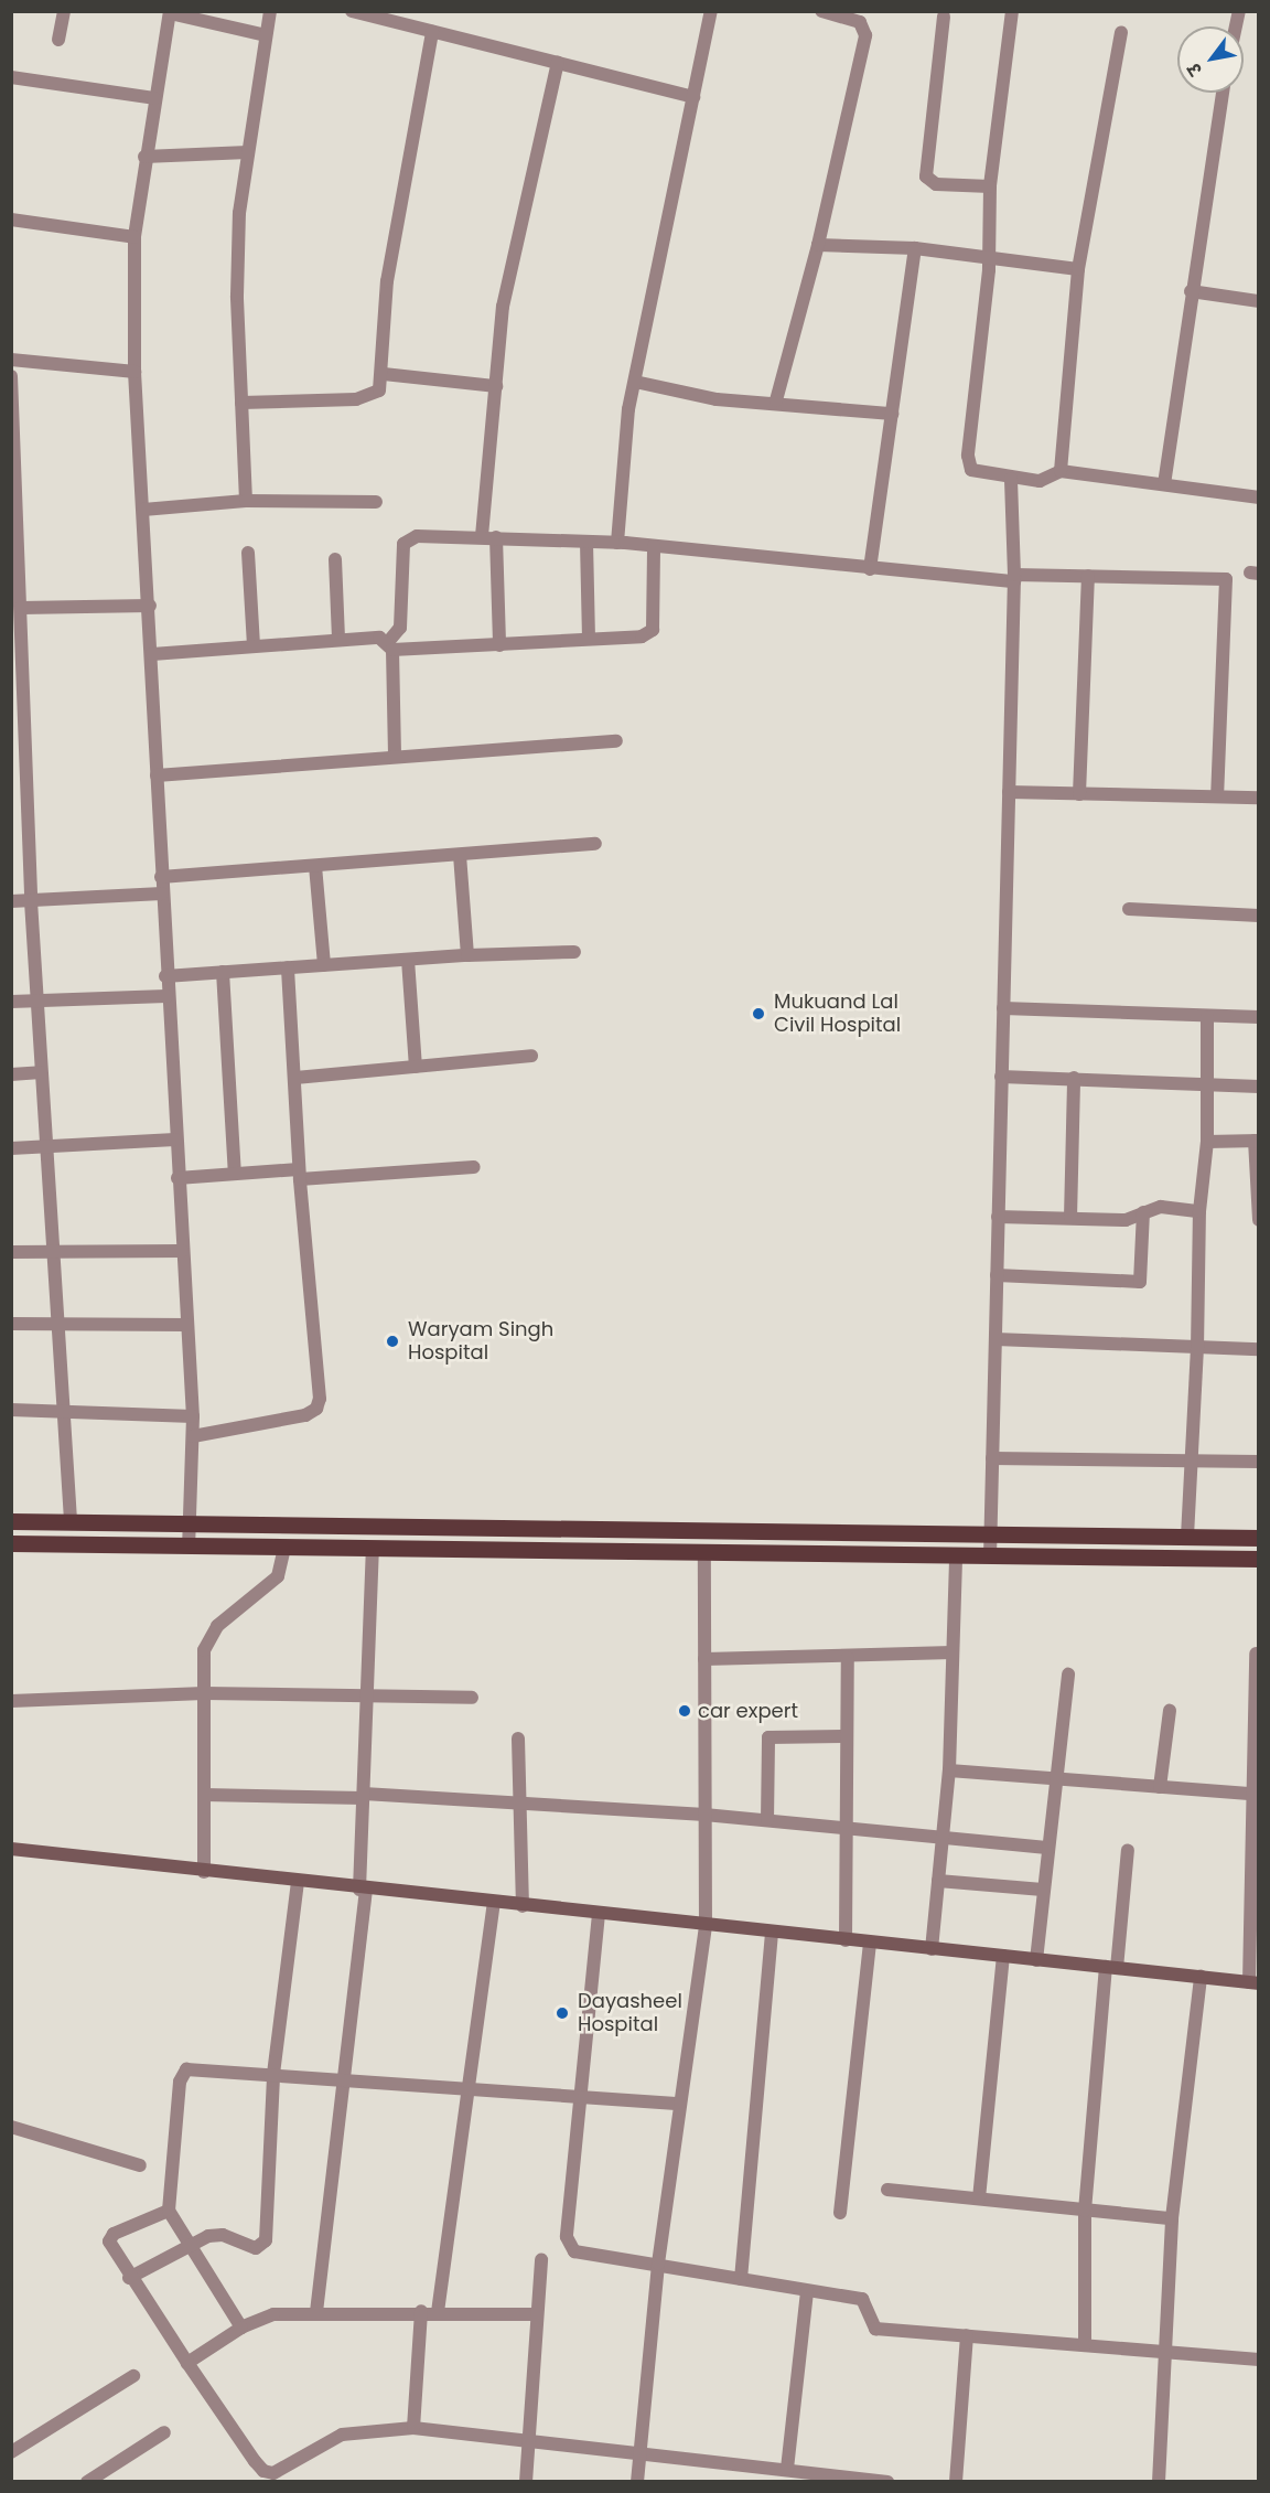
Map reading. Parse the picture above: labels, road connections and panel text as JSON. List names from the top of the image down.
{
  "places": [
    "Mukuand Lal Civil Hospital",
    "Waryam Singh Hospital",
    "car expert",
    "Dayasheel Hospital"
  ],
  "north": "bottom left"
}
